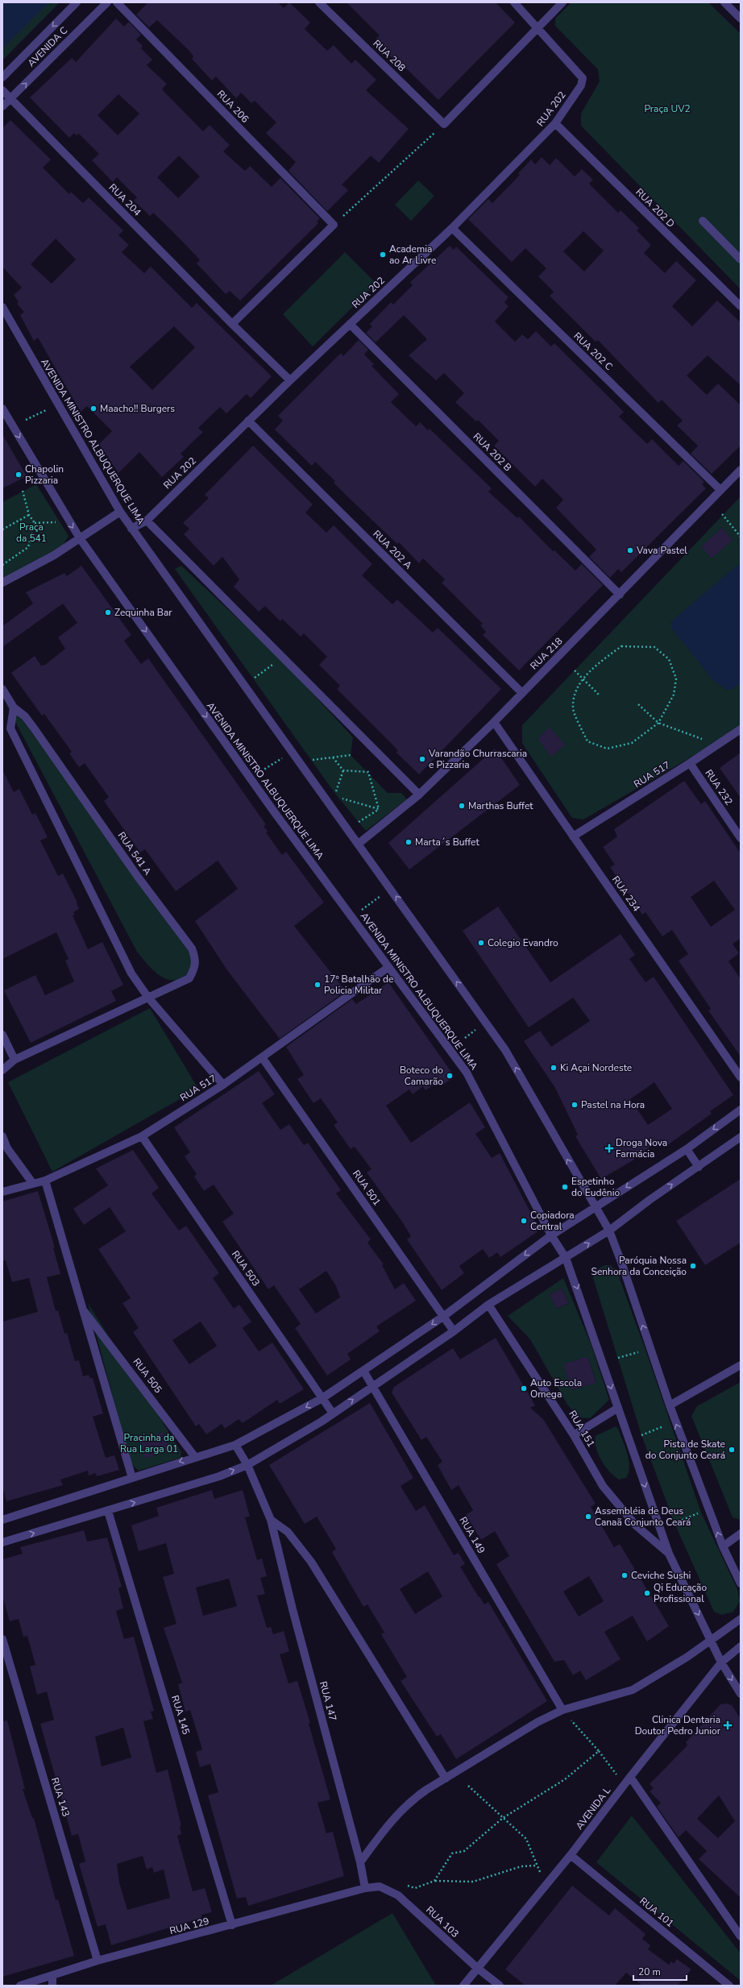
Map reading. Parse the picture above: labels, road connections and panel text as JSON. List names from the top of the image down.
{
  "streets": {
    "street": [
      "AVENIDA C",
      "RUA 208",
      "RUA 206",
      "RUA 202",
      "RUA 204",
      "RUA 202 D",
      "RUA 202 C",
      "AVENIDA MINISTRO ALBUQUERQUE LIMA",
      "RUA 202 B",
      "RUA 202 A",
      "RUA 218",
      "RUA 517",
      "RUA 232",
      "RUA 541 A",
      "RUA 234",
      "RUA 501",
      "RUA 503",
      "RUA 505",
      "RUA 151",
      "RUA 149",
      "RUA 147",
      "RUA 145",
      "RUA 143",
      "AVENIDA L",
      "RUA 101",
      "RUA 103",
      "RUA 129"
    ]
  },
  "crossings": [
    ["AVENIDA C", "RUA 204"],
    ["RUA 202", "RUA 204"],
    ["RUA 202", "RUA 202 D"],
    ["RUA 202", "RUA 202 C"],
    ["RUA 202", "AVENIDA MINISTRO ALBUQUERQUE LIMA"],
    ["RUA 202", "RUA 202 B"],
    ["RUA 202", "RUA 202 A"],
    ["RUA 202 C", "RUA 218"],
    ["AVENIDA MINISTRO ALBUQUERQUE LIMA", "RUA 218"],
    ["AVENIDA MINISTRO ALBUQUERQUE LIMA", "RUA 517"],
    ["AVENIDA MINISTRO ALBUQUERQUE LIMA", "RUA 151"],
    ["AVENIDA MINISTRO ALBUQUERQUE LIMA", "AVENIDA L"],
    ["RUA 202 B", "RUA 218"],
    ["RUA 202 A", "RUA 218"],
    ["RUA 218", "RUA 234"],
    ["RUA 517", "RUA 232"],
    ["RUA 517", "RUA 234"],
    ["RUA 517", "RUA 501"],
    ["RUA 517", "RUA 503"],
    ["RUA 517", "RUA 505"],
    ["RUA 147", "RUA 103"],
    ["RUA 147", "RUA 129"],
    ["RUA 145", "RUA 129"],
    ["RUA 143", "RUA 129"],
    ["AVENIDA L", "RUA 101"],
    ["AVENIDA L", "RUA 103"],
    ["RUA 103", "RUA 129"]
  ],
  "parks": ["Praça UV2", "Praça da 541", "Pracinha da Rua Larga 01"],
  "places": {
    "other": [
      "Academia ao Ar Livre",
      "Maacho!! Burgers",
      "Chapolin Pizzaria",
      "Vava Pastel",
      "Zequinha Bar",
      "Varandão Churrascaria e Pizzaria",
      "Marthas Buffet",
      "Marta´s Buffet",
      "Colegio Evandro",
      "17º Batalhão de Policia Militar",
      "Ki Açai Nordeste",
      "Boteco do Camarão",
      "Pastel na Hora",
      "Espetinho do Eudênio",
      "Copiadora Central",
      "Paróquia Nossa Senhora da Conceição",
      "Auto Escola Omega",
      "Pista de Skate do Conjunto Ceará",
      "Assembléia de Deus Canaã Conjunto Ceará",
      "Ceviche Sushi",
      "Qi Educação Profissional"
    ],
    "health": ["Droga Nova Farmácia", "Clinica Dentaria Doutor Pedro Junior"]
  },
  "scale_bar": "20 m"
}
